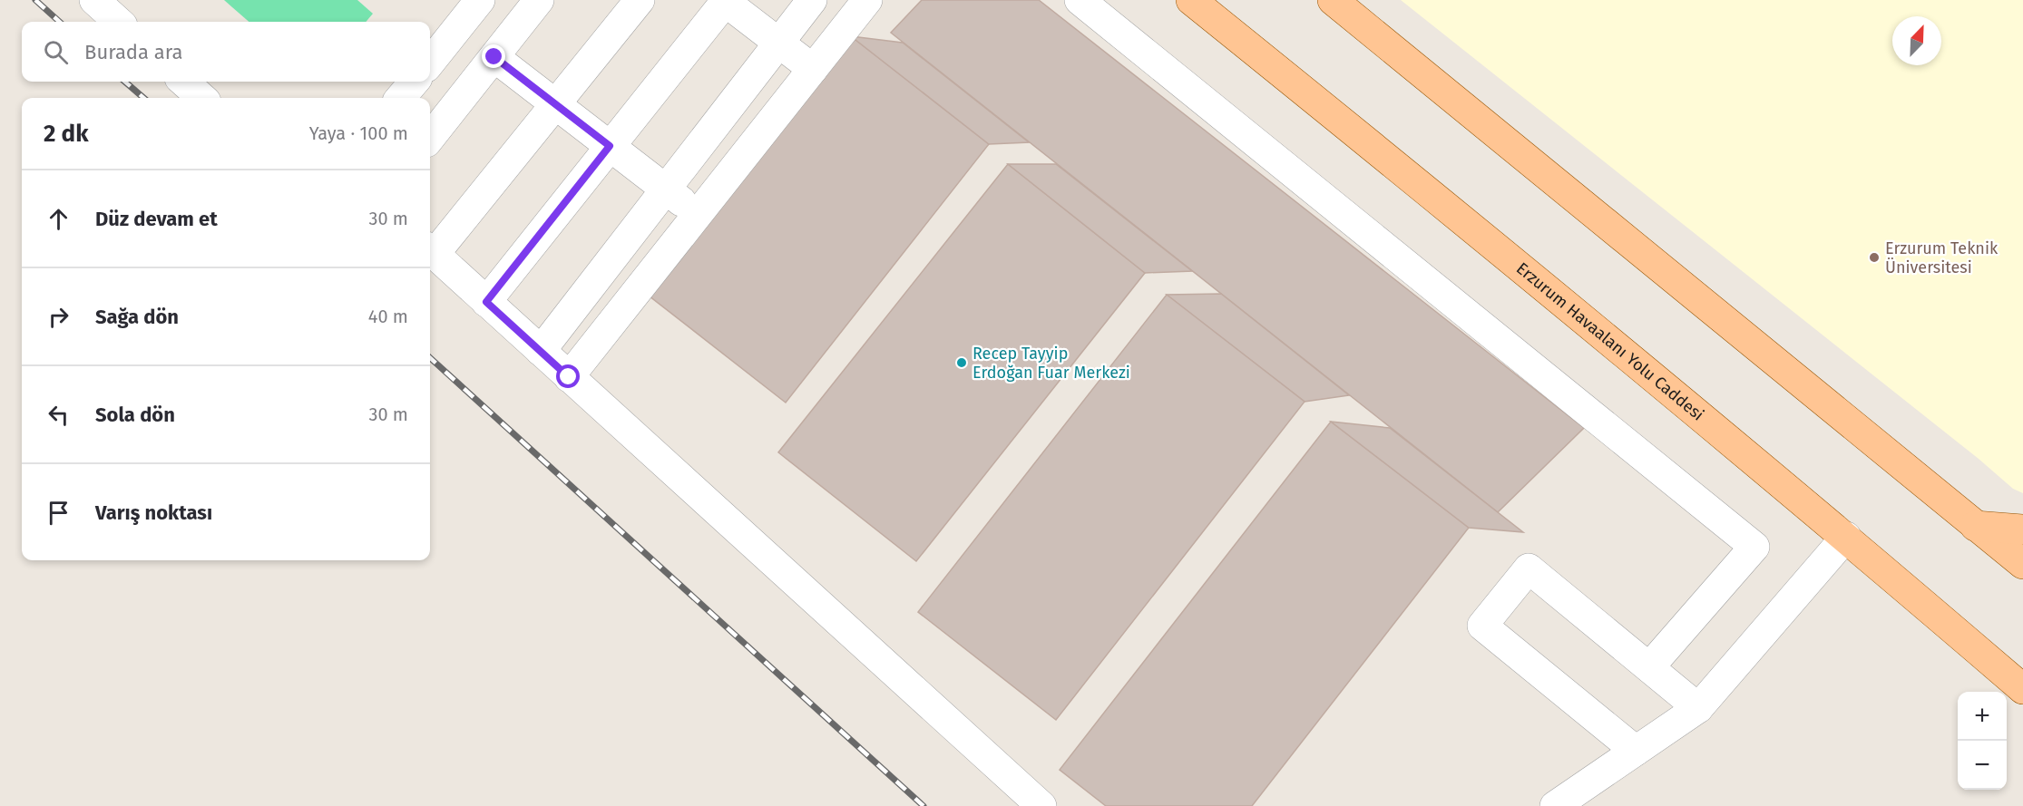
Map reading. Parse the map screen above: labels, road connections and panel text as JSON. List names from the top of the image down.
{
  "streets": {
    "main road": ["Erzurum Havaalanı Yolu Caddesi"]
  },
  "places": ["Erzurum Teknik Üniversitesi", "Recep Tayyip Erdoğan Fuar Merkezi"],
  "north": "top right",
  "page": {
    "search": "Burada ara",
    "heading": ["2 dk", "Yaya · 100 m"],
    "list": [
      ["Düz devam et", "30 m"],
      ["Sağa dön", "40 m"],
      ["Sola dön", "30 m"],
      "Varış noktası"
    ],
    "map_buttons": ["+", "−"]
  }
}
